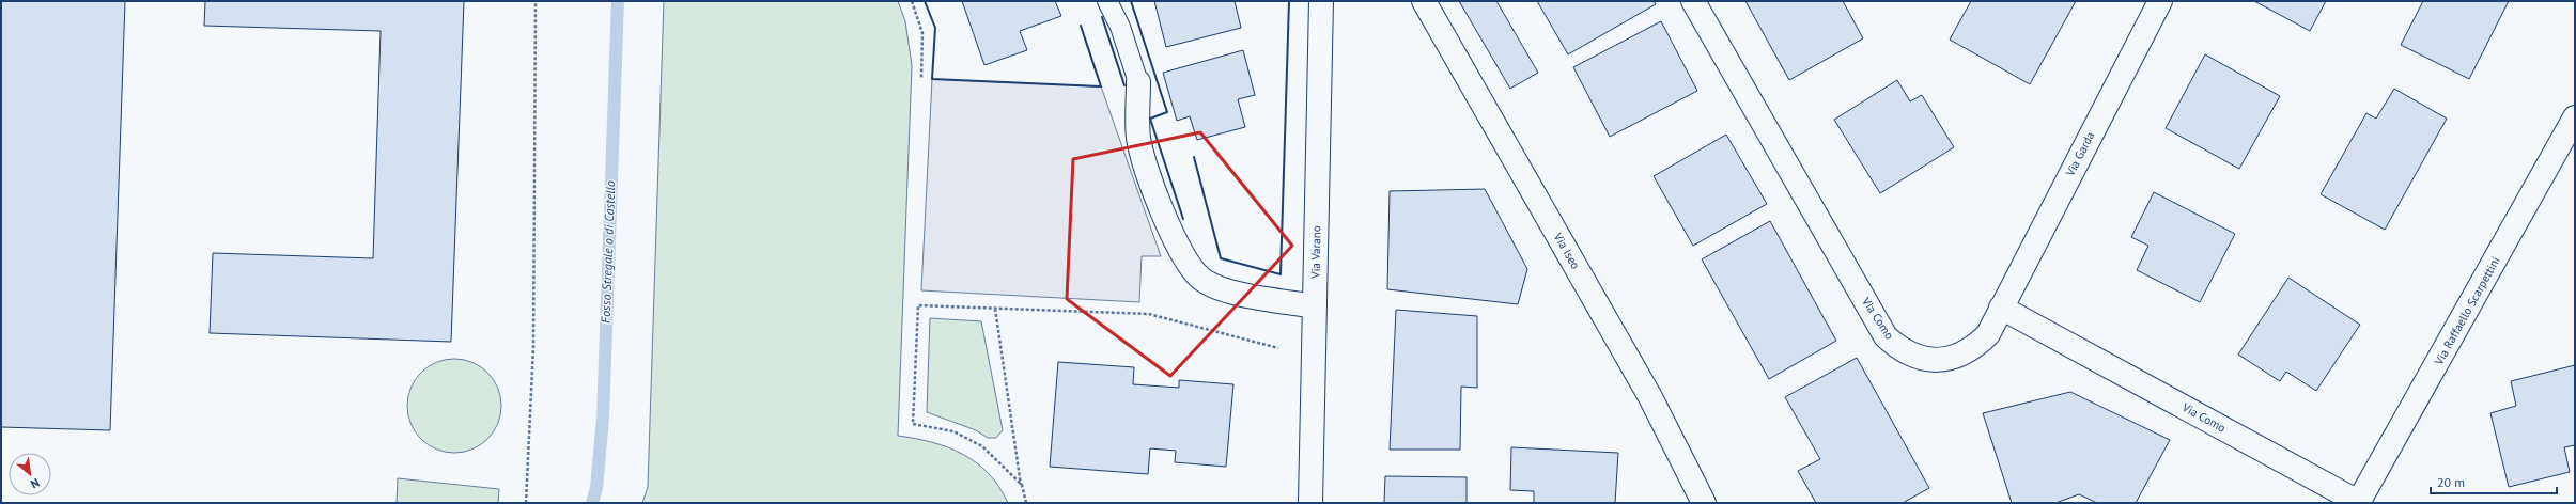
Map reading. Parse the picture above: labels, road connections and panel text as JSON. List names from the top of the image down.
{
  "streets": {
    "street": [
      "Via Garda",
      "Via Iseo",
      "Via Varano",
      "Via Raffaello Scarpettini",
      "Via Como"
    ]
  },
  "crossings": [
    ["Via Garda", "Via Como"],
    ["Via Raffaello Scarpettini", "Via Como"]
  ],
  "water": ["Fosso Stregale o di Castello"],
  "scale_bar": "20 m",
  "north": "bottom right"
}
